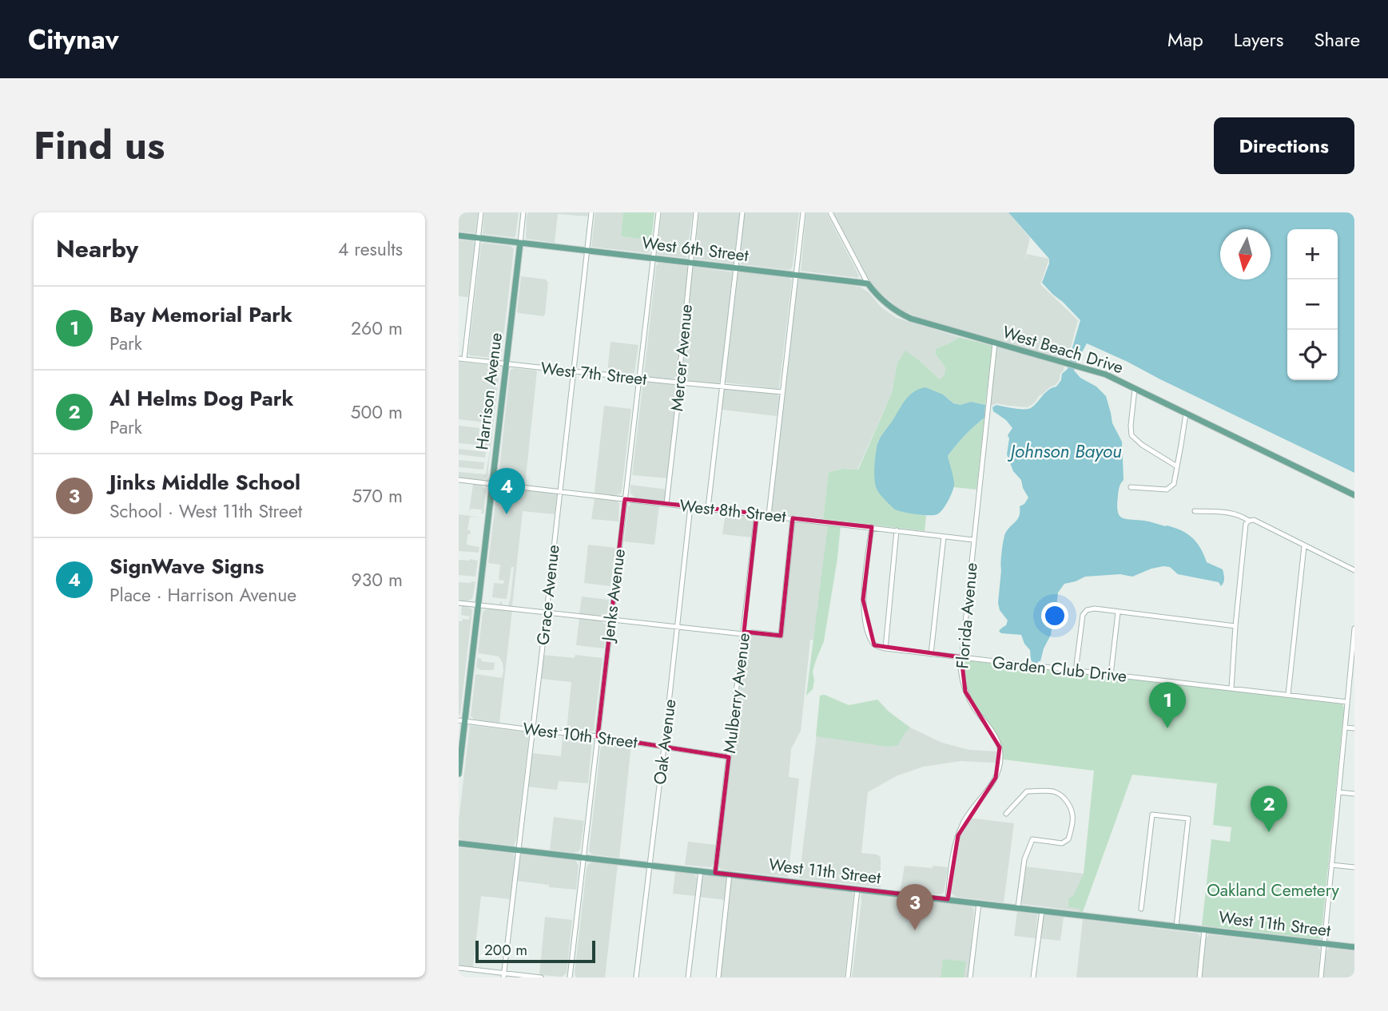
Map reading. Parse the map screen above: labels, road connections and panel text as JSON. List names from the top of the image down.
{
  "streets": {
    "main road": [
      "West 6th Street",
      "West Beach Drive",
      "Harrison Avenue",
      "West 11th Street"
    ],
    "street": [
      "Mercer Avenue",
      "West 7th Street",
      "West 8th Street",
      "Grace Avenue",
      "Jenks Avenue",
      "Florida Avenue",
      "Garden Club Drive",
      "Mulberry Avenue",
      "West 10th Street",
      "Oak Avenue"
    ]
  },
  "crossings": [
    ["West 6th Street", "West Beach Drive"],
    ["West 6th Street", "Mercer Avenue"],
    ["West 6th Street", "Harrison Avenue"],
    ["West 6th Street", "Grace Avenue"],
    ["West 6th Street", "Jenks Avenue"],
    ["West Beach Drive", "Florida Avenue"],
    ["Mercer Avenue", "West 7th Street"],
    ["Mercer Avenue", "West 8th Street"],
    ["West 7th Street", "Harrison Avenue"],
    ["West 7th Street", "Grace Avenue"],
    ["West 7th Street", "Jenks Avenue"],
    ["Harrison Avenue", "West 8th Street"],
    ["Harrison Avenue", "West 10th Street"],
    ["West 8th Street", "Grace Avenue"],
    ["West 8th Street", "Jenks Avenue"],
    ["West 8th Street", "Florida Avenue"],
    ["West 8th Street", "Garden Club Drive"],
    ["West 8th Street", "Mulberry Avenue"],
    ["West 8th Street", "Oak Avenue"],
    ["Grace Avenue", "West 10th Street"],
    ["Grace Avenue", "West 11th Street"],
    ["Jenks Avenue", "West 10th Street"],
    ["Jenks Avenue", "West 11th Street"],
    ["Florida Avenue", "Garden Club Drive"],
    ["Florida Avenue", "West 11th Street"],
    ["Mulberry Avenue", "West 10th Street"],
    ["Mulberry Avenue", "West 11th Street"],
    ["West 10th Street", "Oak Avenue"],
    ["Oak Avenue", "West 11th Street"]
  ],
  "water": ["Johnson Bayou"],
  "parks": ["Oakland Cemetery"],
  "scale_bar": "200 m",
  "north": "bottom",
  "page": {
    "header": "Citynav",
    "nav": ["Map", "Layers", "Share"],
    "title": "Find us",
    "buttons": "Directions",
    "heading": ["Nearby", "4 results"],
    "map_buttons": ["+", "−"],
    "list": [
      {
        "mark": "1",
        "name": "Bay Memorial Park",
        "note": "Park",
        "value": "260 m"
      },
      {
        "mark": "2",
        "name": "Al Helms Dog Park",
        "note": "Park",
        "value": "500 m"
      },
      {
        "mark": "3",
        "name": "Jinks Middle School",
        "note": "School · West 11th Street",
        "value": "570 m"
      },
      {
        "mark": "4",
        "name": "SignWave Signs",
        "note": "Place · Harrison Avenue",
        "value": "930 m"
      }
    ],
    "pins": [
      "4",
      "1",
      "2",
      "3"
    ],
    "scale": "200 m"
  }
}
